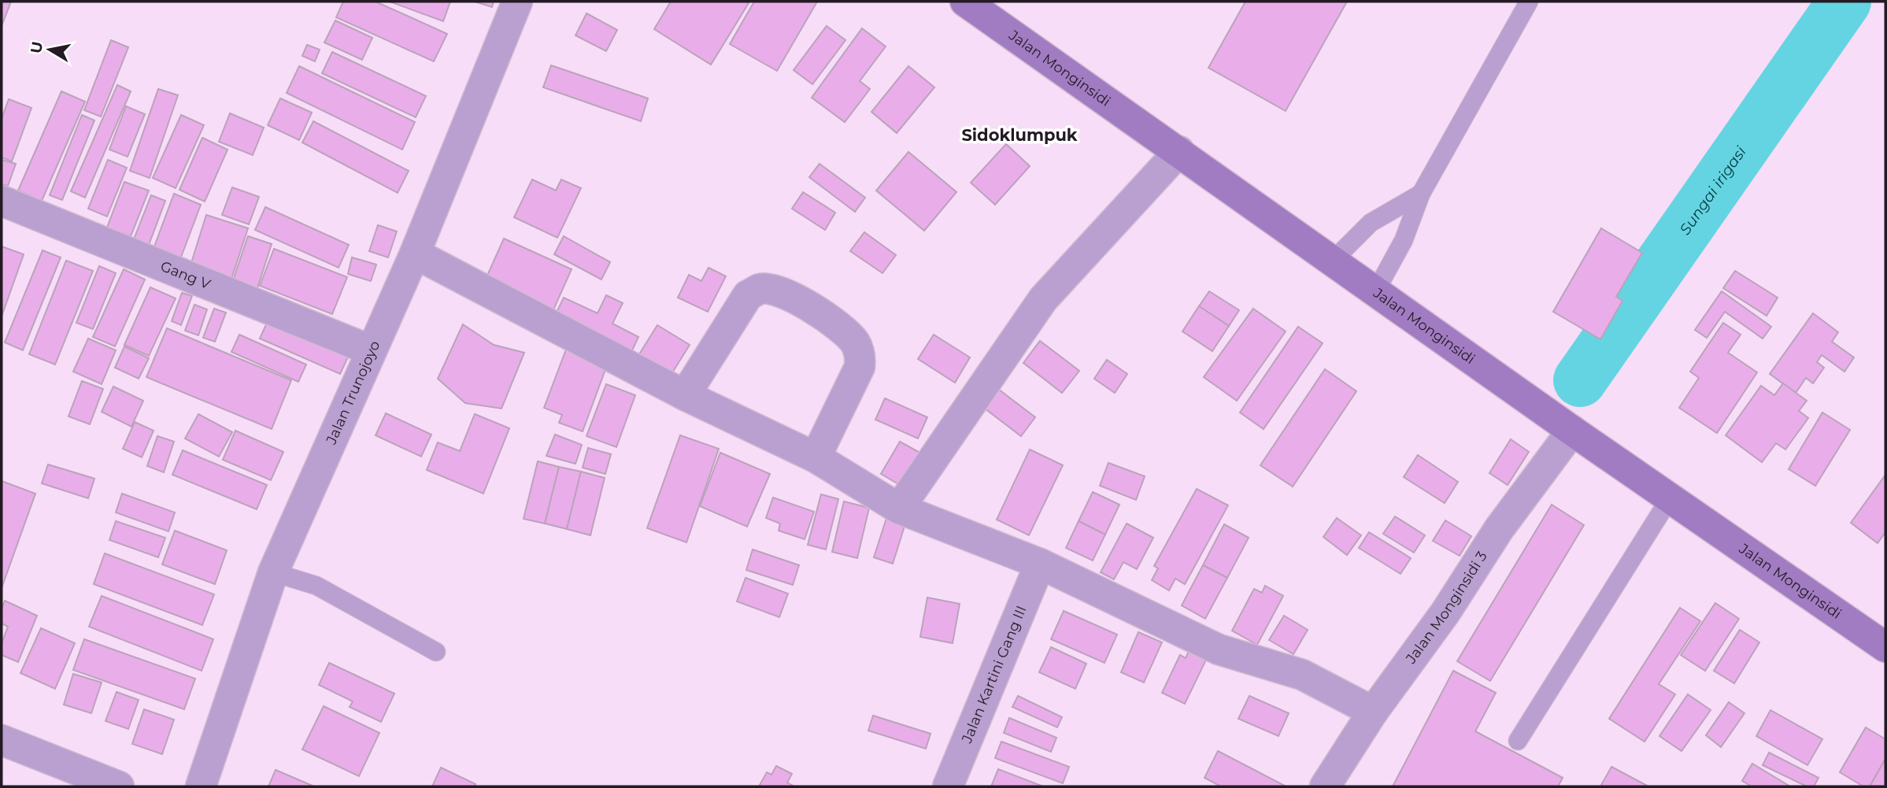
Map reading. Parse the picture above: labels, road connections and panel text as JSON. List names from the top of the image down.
{
  "streets": {
    "main road": ["Jalan Monginsidi"],
    "street": [
      "Gang V",
      "Jalan Trunojoyo",
      "Jalan Monginsidi 3",
      "Jalan Kartini Gang III"
    ]
  },
  "crossings": [
    ["Jalan Monginsidi", "Jalan Monginsidi 3"],
    ["Gang V", "Jalan Trunojoyo"]
  ],
  "districts": ["Sidoklumpuk"],
  "water": ["Sungai irigasi"],
  "north": "left"
}
